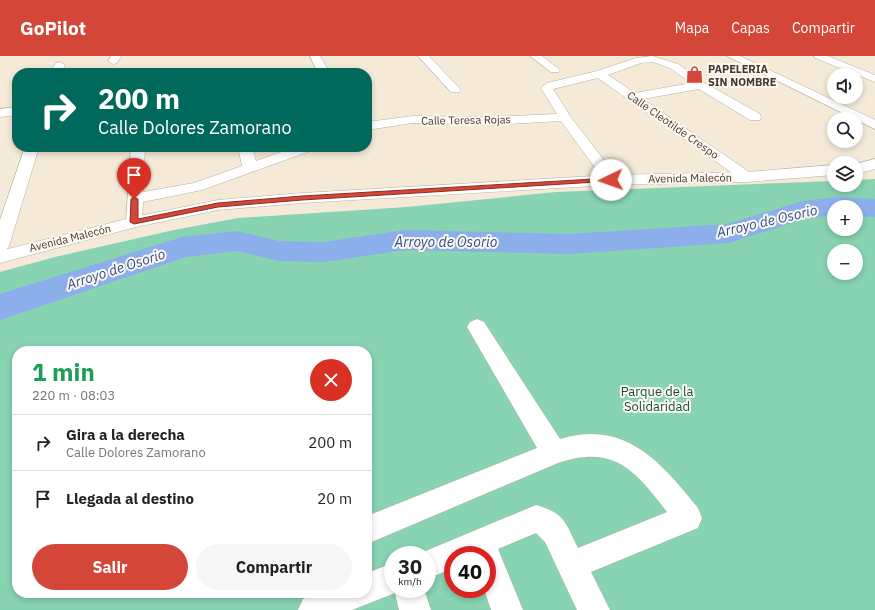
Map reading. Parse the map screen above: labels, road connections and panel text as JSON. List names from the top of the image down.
{
  "streets": {
    "street": ["Calle Teresa Rojas", "Calle Cleotilde Crespo", "Avenida Malecón"]
  },
  "crossings": [
    ["Calle Cleotilde Crespo", "Avenida Malecón"]
  ],
  "water": ["Arroyo de Osorio"],
  "parks": ["Parque de la Solidaridad"],
  "places": {
    "shop": ["PAPELERIA SIN NOMBRE"]
  },
  "page": {
    "header": "GoPilot",
    "nav": ["Mapa", "Capas", "Compartir"],
    "map_buttons": ["+", "−"],
    "turn": ["200 m", "Calle Dolores Zamorano"],
    "heading": ["1 min", "220 m · 08:03"],
    "list": [
      {
        "name": "Gira a la derecha",
        "note": "Calle Dolores Zamorano",
        "value": "200 m"
      },
      {
        "name": "Llegada al destino",
        "value": "20 m"
      }
    ],
    "buttons": ["Salir", "Compartir"],
    "speed": "30 km/h",
    "limit": "40"
  }
}
